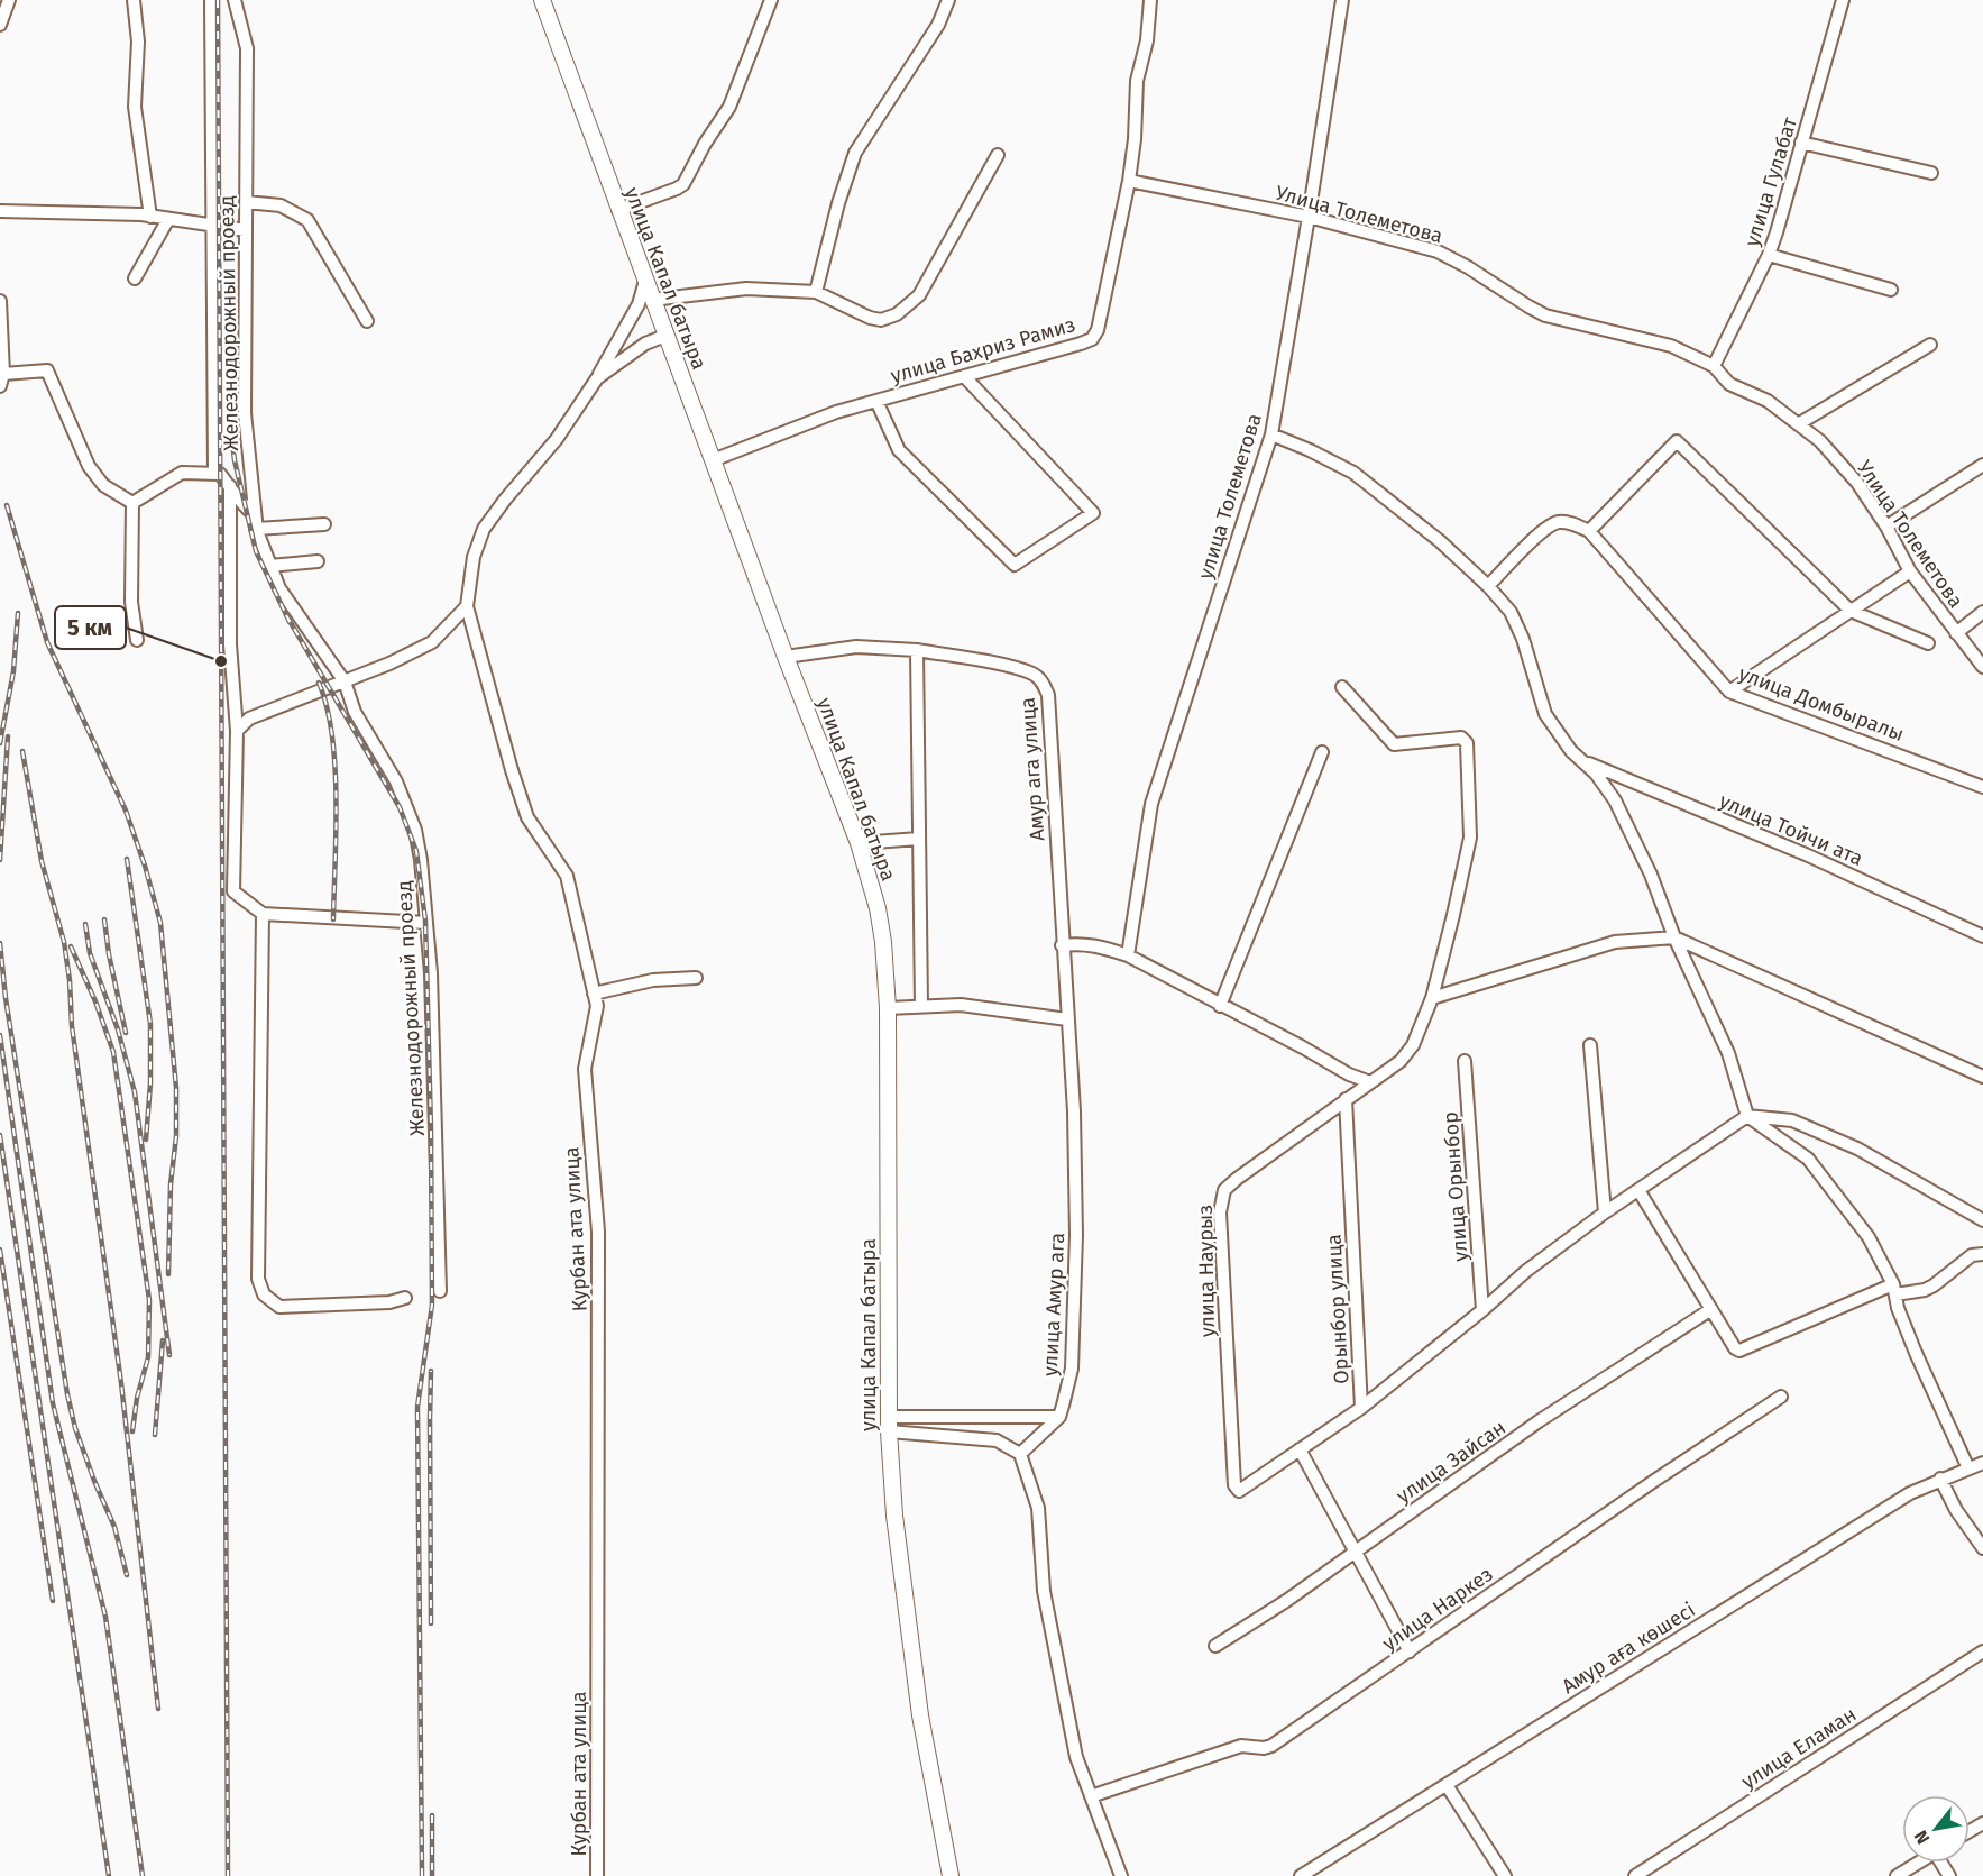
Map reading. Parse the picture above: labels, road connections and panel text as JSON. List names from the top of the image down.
{
  "streets": {
    "main road": ["улица Капал батыра"],
    "street": [
      "улица Гулабат",
      "Улица Толеметова",
      "Железнодорожный проезд",
      "улица Бахриз Рамиз",
      "улица Толеметова",
      "улица Домбыралы",
      "Амур ага улица",
      "улица Тойчи ата",
      "улица Орынбор",
      "Курбан ата улица",
      "улица Наурыз",
      "улица Амур ага",
      "Орынбор улица",
      "улица Зайсан",
      "улица Наркез",
      "Амур аға көшесі",
      "улица Еламан"
    ]
  },
  "crossings": [
    ["улица Гулабат", "Улица Толеметова"],
    ["Улица Толеметова", "улица Бахриз Рамиз"],
    ["Улица Толеметова", "улица Толеметова"],
    ["улица Капал батыра", "улица Бахриз Рамиз"],
    ["Амур ага улица", "улица Амур ага"],
    ["улица Наурыз", "Орынбор улица"]
  ],
  "places": ["5 км"],
  "north": "bottom left"
}
